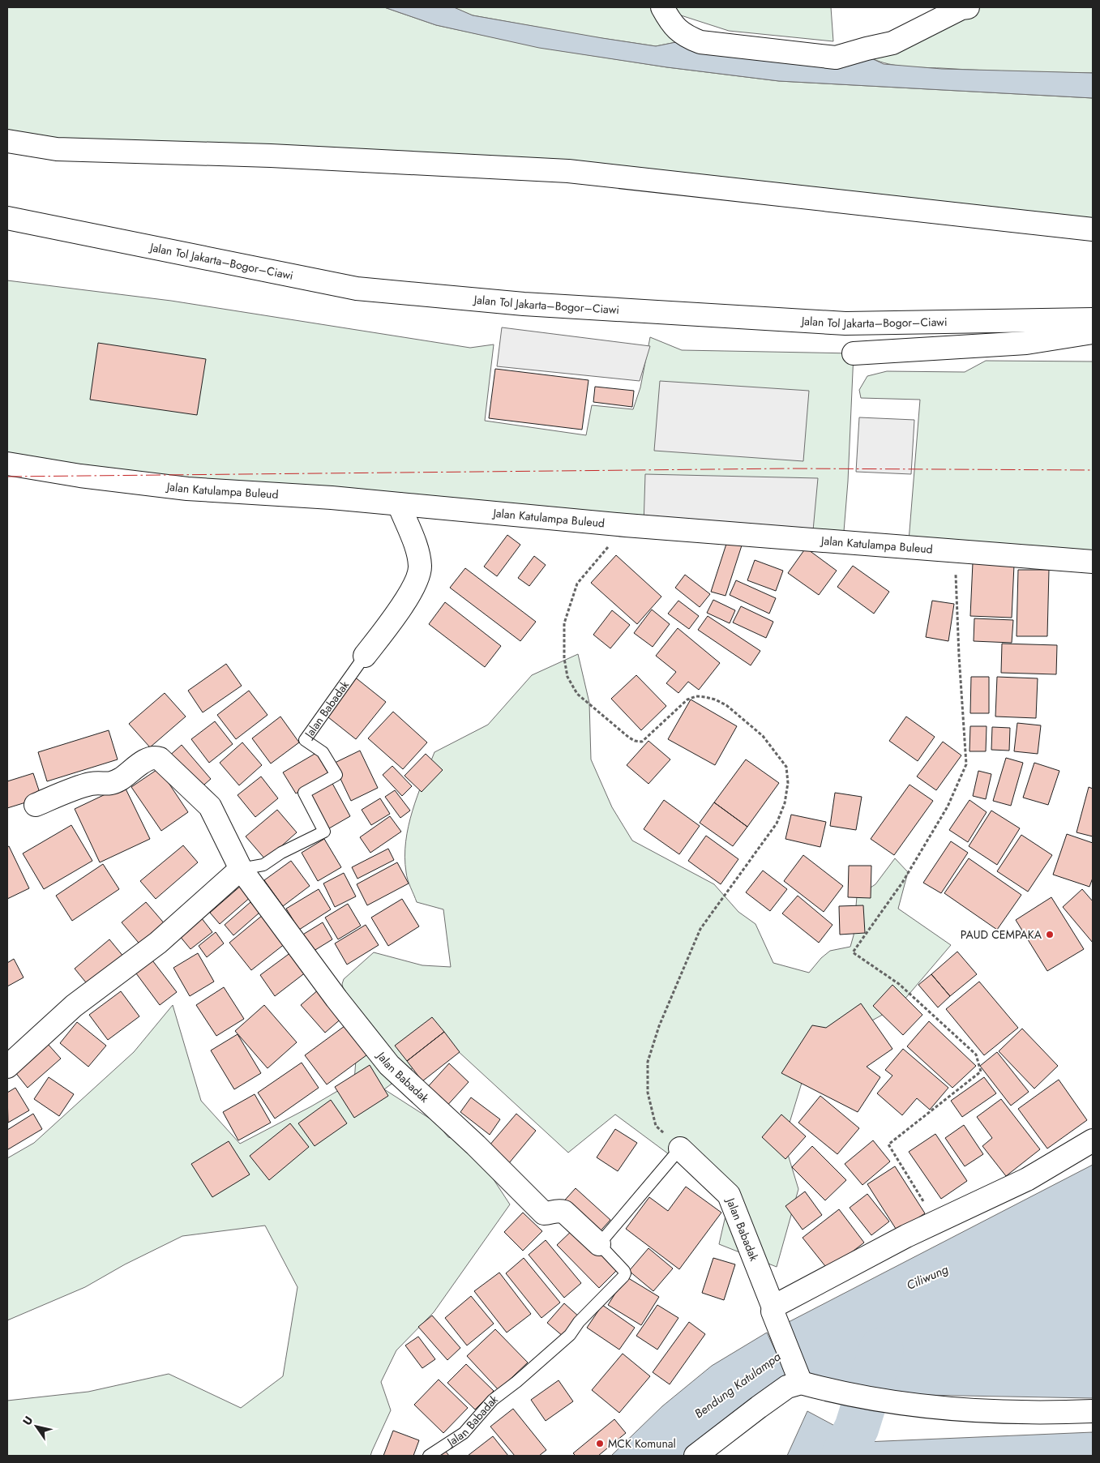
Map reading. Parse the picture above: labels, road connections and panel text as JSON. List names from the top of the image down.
{
  "streets": {
    "main road": ["Jalan Tol Jakarta–Bogor–Ciawi", "Jalan Katulampa Buleud", "Jalan Babadak"]
  },
  "water": ["Ciliwung", "Bendung Katulampa"],
  "places": ["PAUD CEMPAKA", "MCK Komunal"],
  "north": "top left"
}
